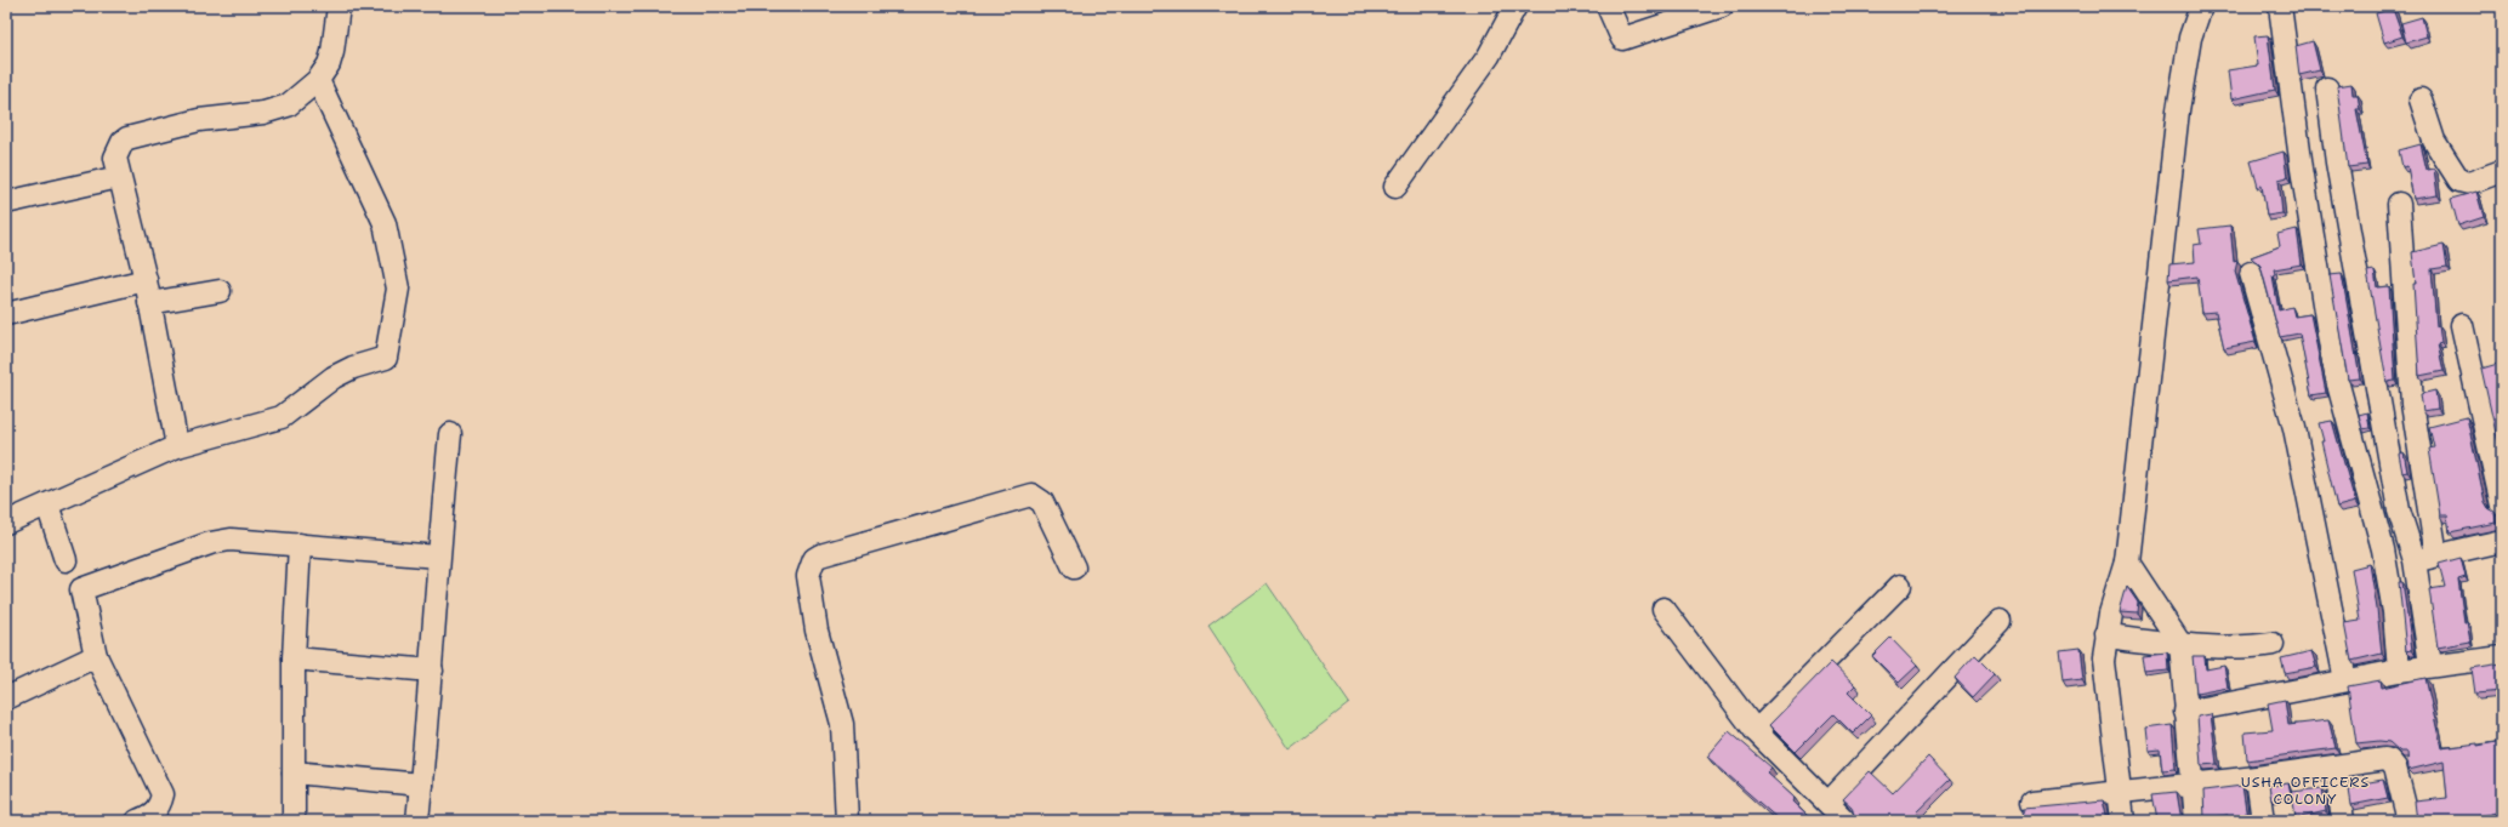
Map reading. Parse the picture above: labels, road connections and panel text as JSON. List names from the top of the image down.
{
  "districts": ["USHA OFFICERS COLONY"]
}
